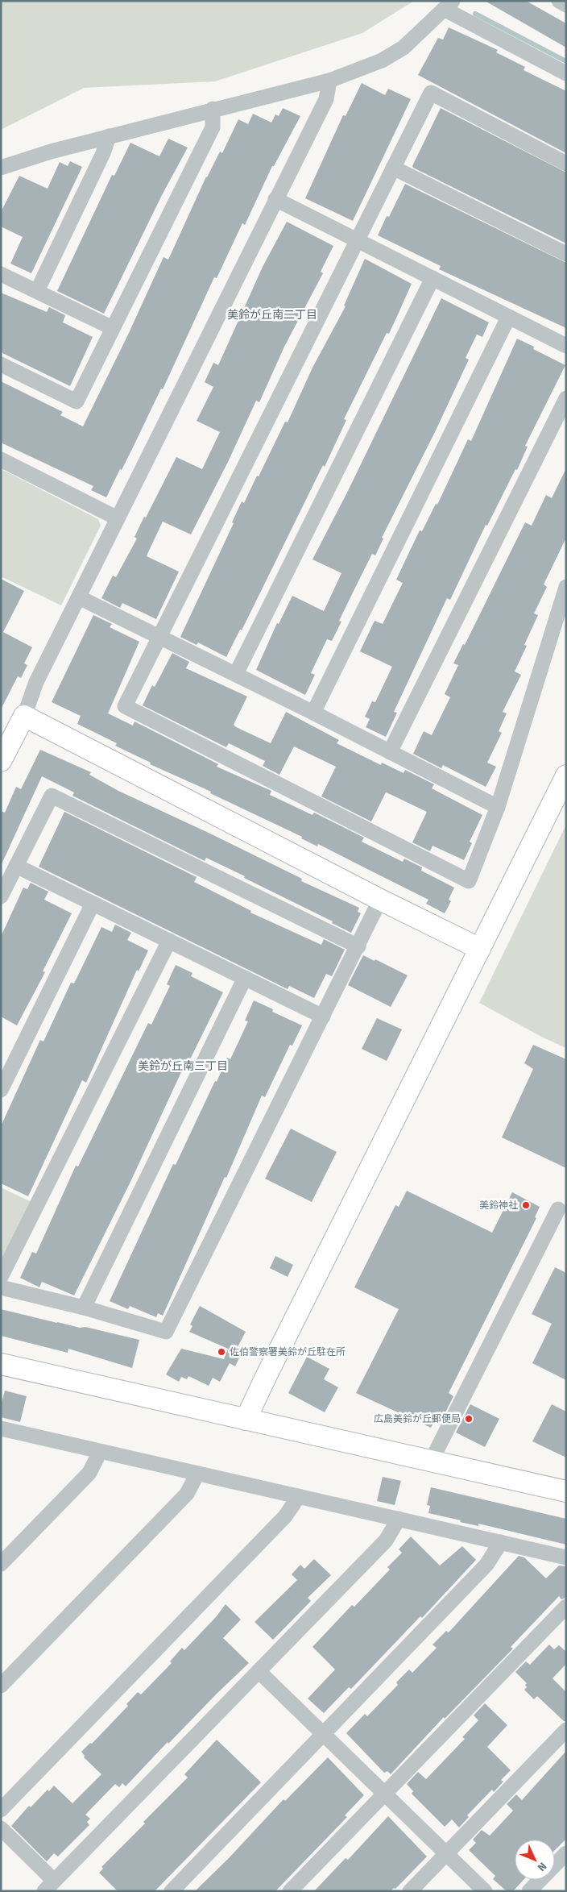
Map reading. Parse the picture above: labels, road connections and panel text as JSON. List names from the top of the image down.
{
  "districts": ["美鈴が丘南二丁目", "美鈴が丘南三丁目"],
  "places": ["美鈴神社", "佐伯警察署美鈴が丘駐在所", "広島美鈴が丘郵便局"],
  "north": "bottom right"
}
